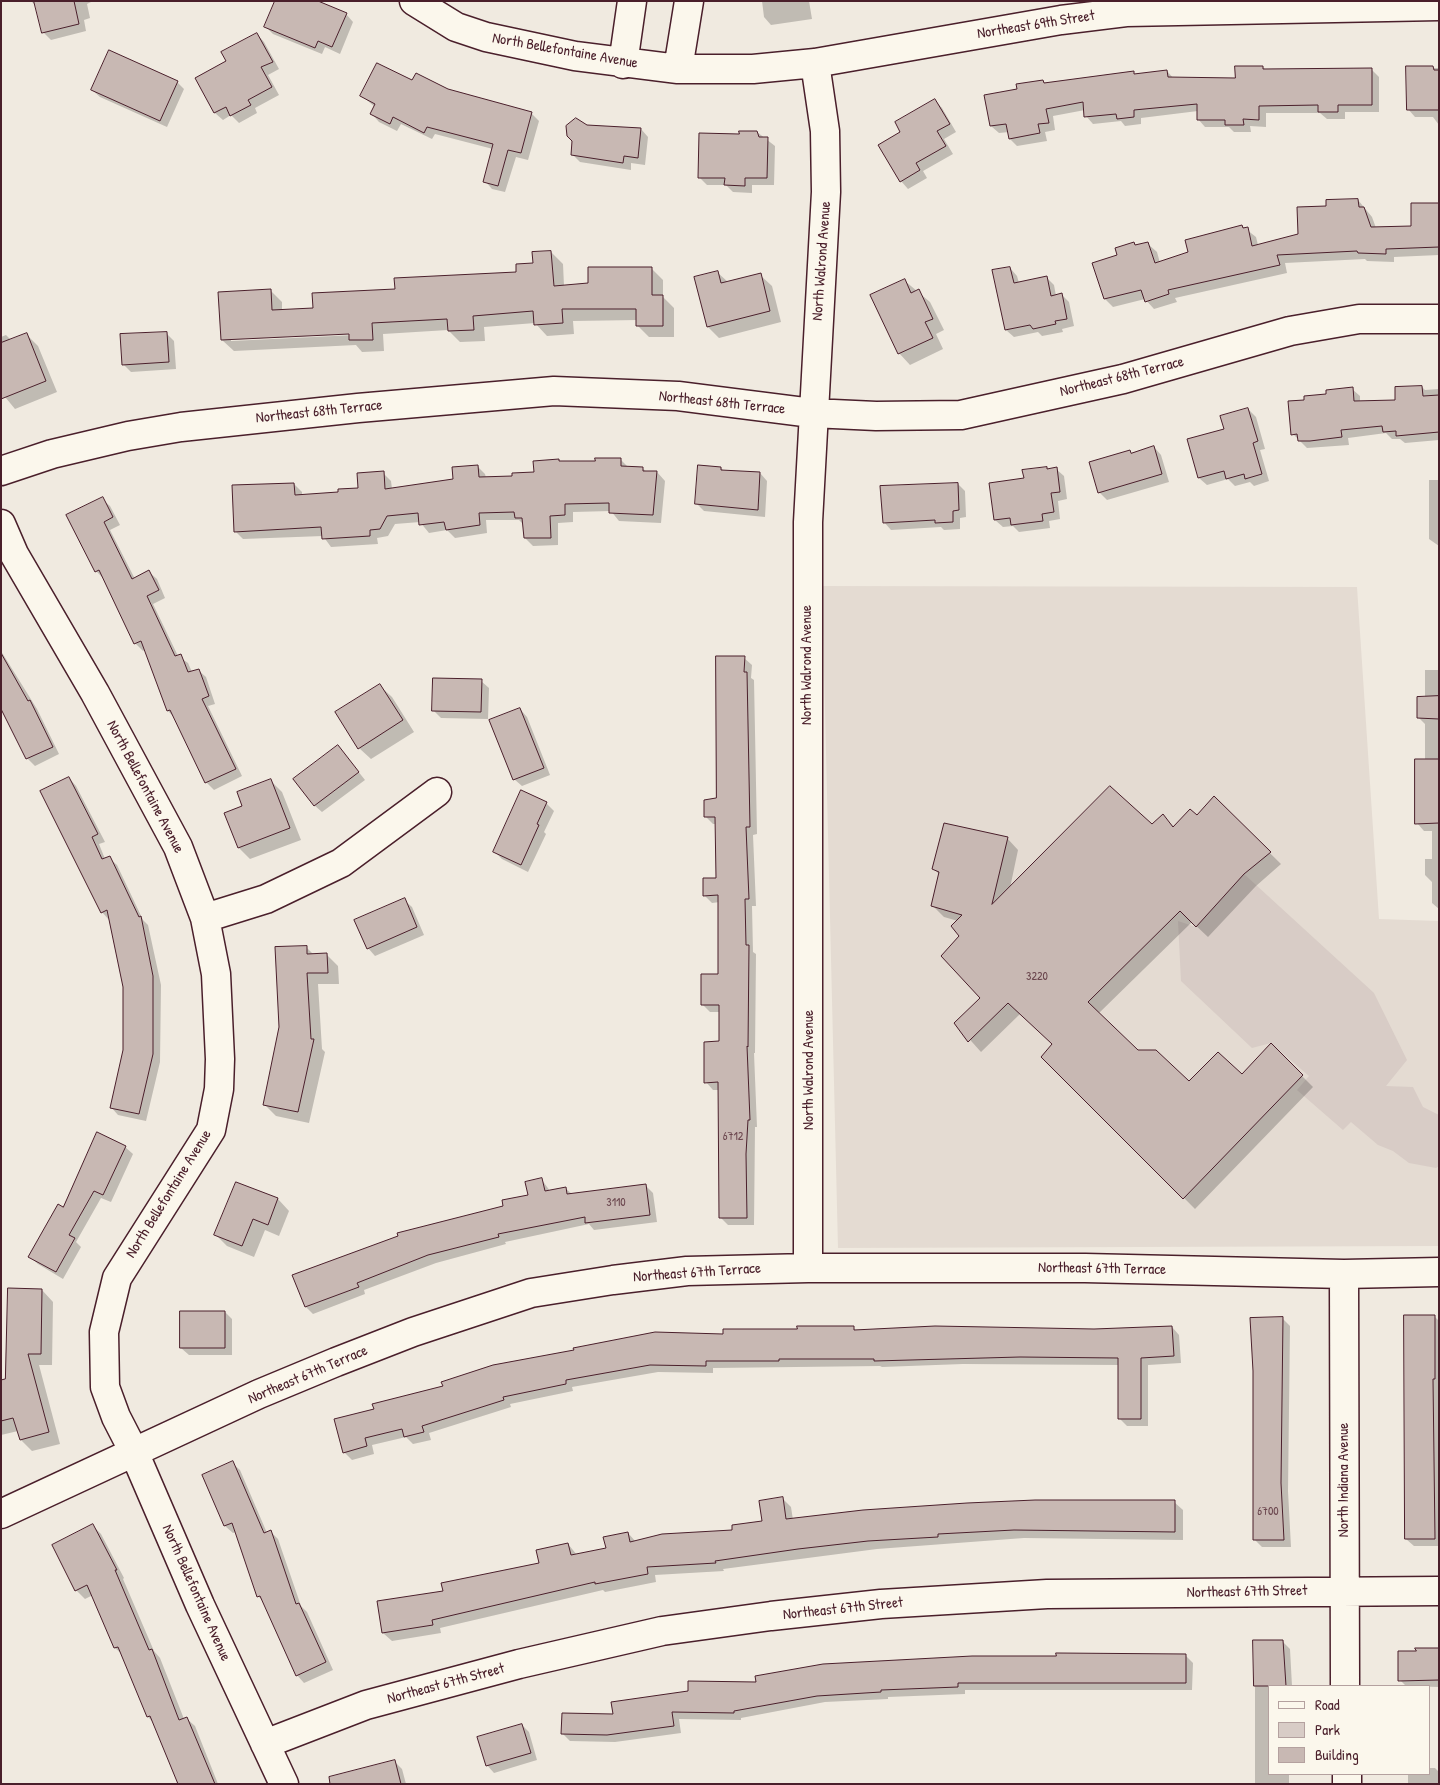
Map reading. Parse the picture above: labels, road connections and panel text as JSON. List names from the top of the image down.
{
  "streets": {
    "street": [
      "Northeast 69th Street",
      "North Bellefontaine Avenue",
      "North Walrond Avenue",
      "Northeast 68th Terrace",
      "Northeast 67th Terrace",
      "North Indiana Avenue",
      "Northeast 67th Street"
    ]
  },
  "crossings": [
    ["Northeast 69th Street", "North Bellefontaine Avenue"],
    ["Northeast 69th Street", "North Walrond Avenue"],
    ["North Bellefontaine Avenue", "North Walrond Avenue"],
    ["North Bellefontaine Avenue", "Northeast 67th Terrace"],
    ["North Bellefontaine Avenue", "Northeast 67th Street"],
    ["North Walrond Avenue", "Northeast 68th Terrace"],
    ["North Walrond Avenue", "Northeast 67th Terrace"],
    ["Northeast 67th Terrace", "North Indiana Avenue"],
    ["North Indiana Avenue", "Northeast 67th Street"]
  ],
  "house_numbers": [
    "3220",
    "6712",
    "3110",
    "6700"
  ],
  "legend": ["Road", "Park", "Building"]
}
